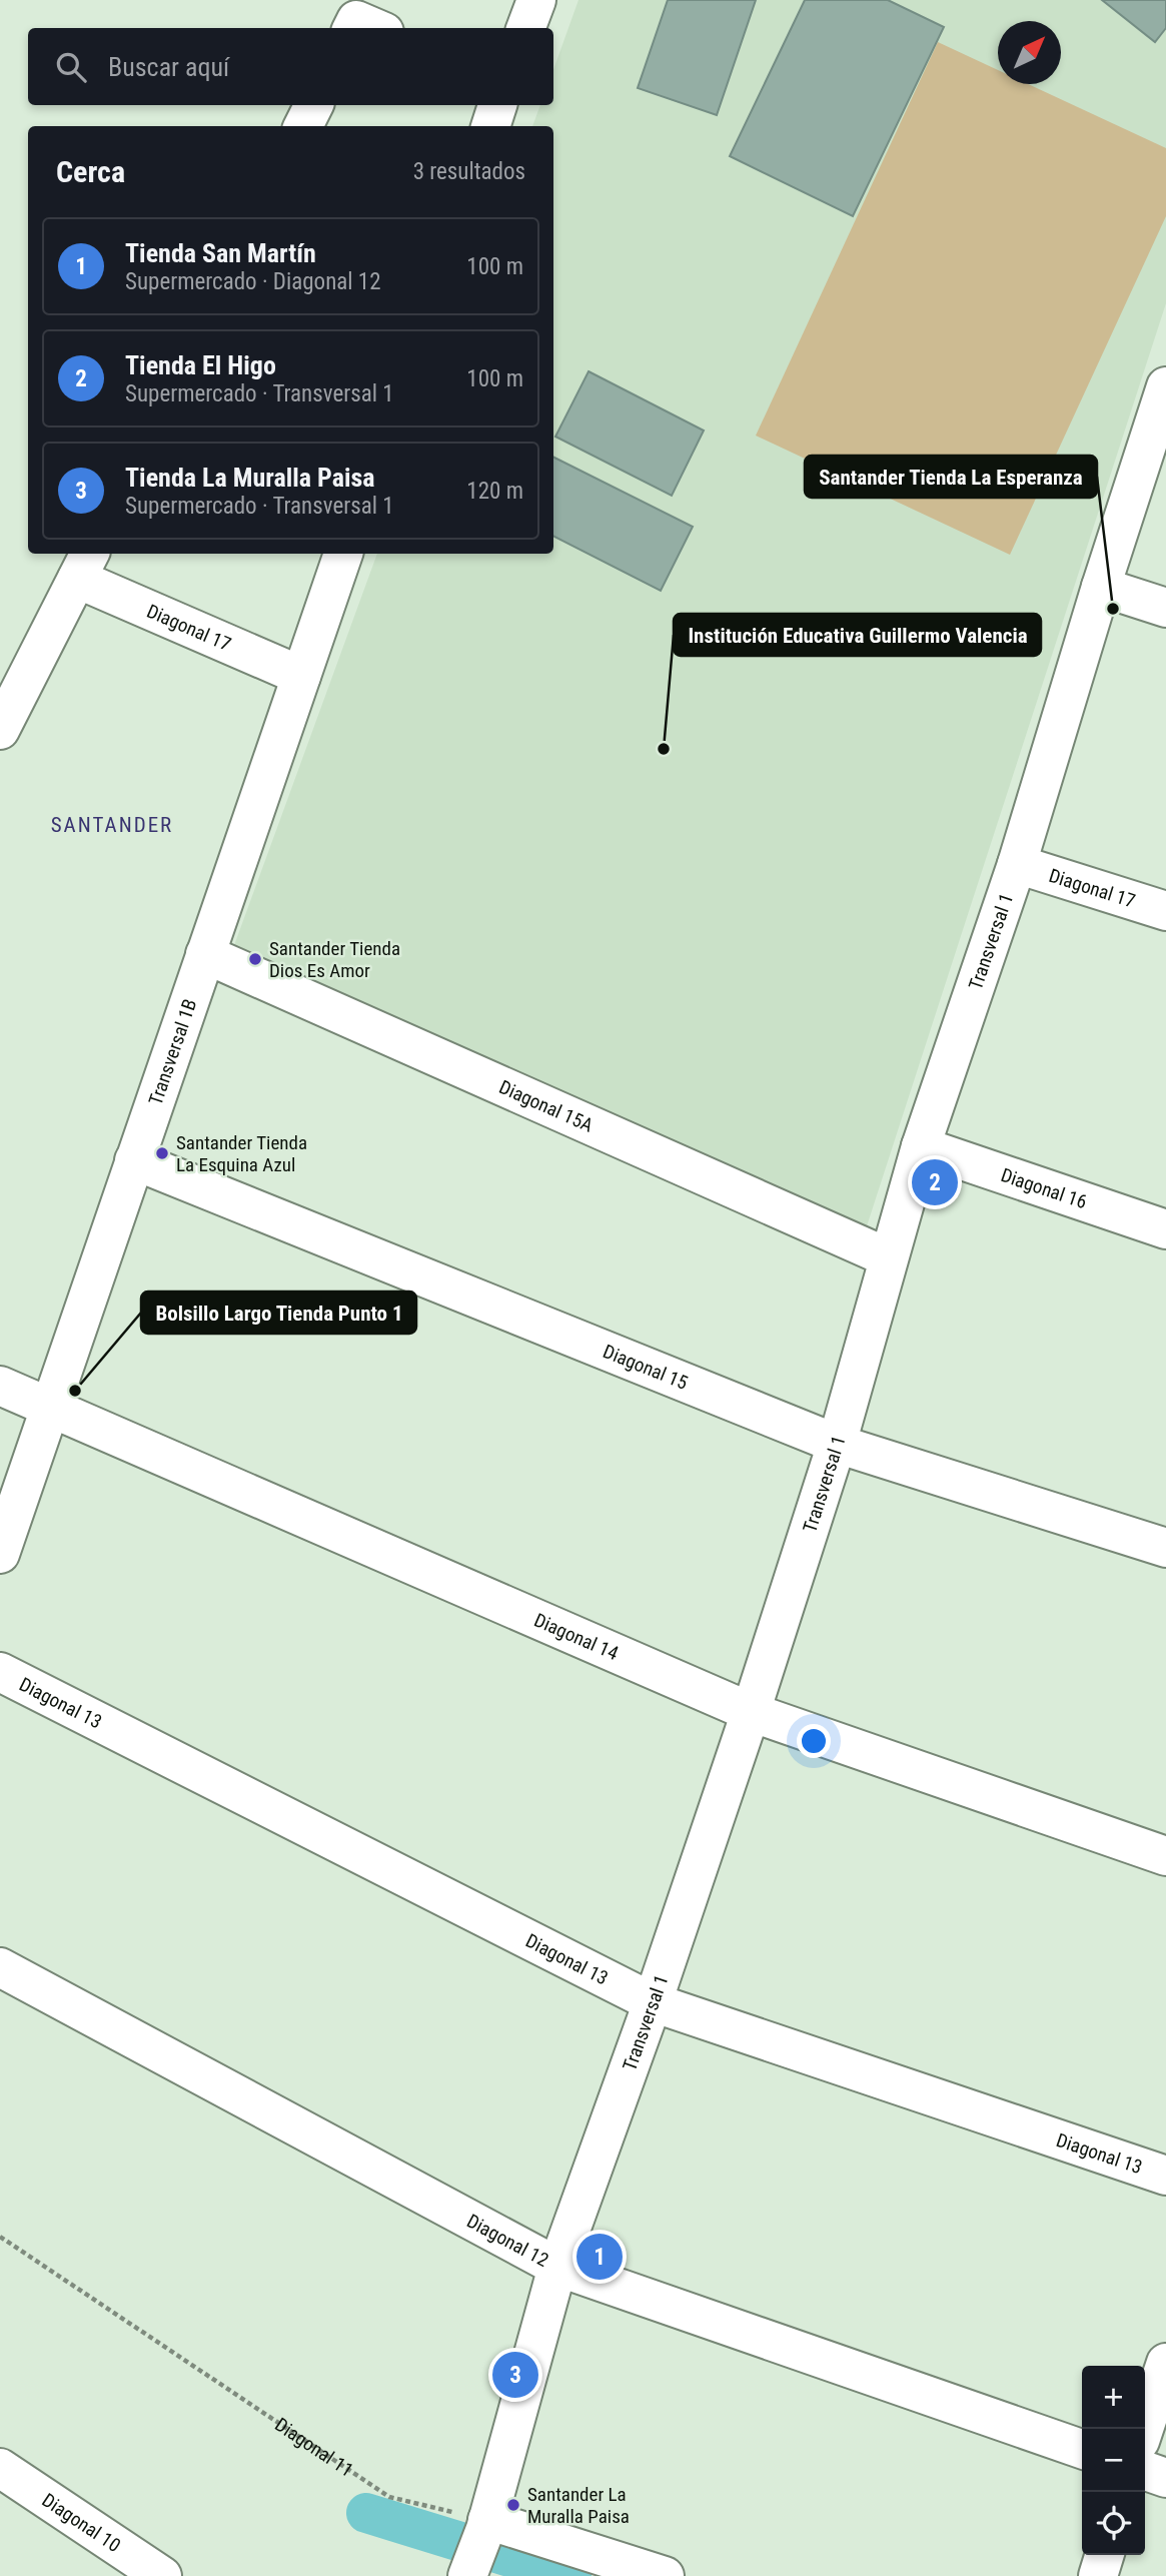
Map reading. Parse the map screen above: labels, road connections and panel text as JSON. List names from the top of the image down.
{
  "streets": {
    "street": [
      "Diagonal 17",
      "Transversal 1",
      "Transversal 1B",
      "Diagonal 15A",
      "Diagonal 16",
      "Diagonal 15",
      "Diagonal 14",
      "Diagonal 13",
      "Diagonal 12",
      "Diagonal 10"
    ],
    "path": ["Diagonal 11"]
  },
  "crossings": [
    ["Diagonal 17", "Transversal 1"],
    ["Diagonal 17", "Transversal 1B"],
    ["Transversal 1", "Diagonal 15A"],
    ["Transversal 1", "Diagonal 16"],
    ["Transversal 1", "Diagonal 15"],
    ["Transversal 1", "Diagonal 14"],
    ["Transversal 1", "Diagonal 13"],
    ["Transversal 1", "Diagonal 12"],
    ["Transversal 1", "Diagonal 11"],
    ["Transversal 1B", "Diagonal 15A"],
    ["Transversal 1B", "Diagonal 15"],
    ["Transversal 1B", "Diagonal 14"]
  ],
  "districts": ["SANTANDER"],
  "places": [
    "Santander Tienda La Esperanza",
    "Institución Educativa Guillermo Valencia",
    "Santander Tienda Dios Es Amor",
    "Santander Tienda La Esquina Azul",
    "Bolsillo Largo Tienda Punto 1",
    "Santander La Muralla Paisa"
  ],
  "north": "top right",
  "page": {
    "search": "Buscar aquí",
    "heading": ["Cerca", "3 resultados"],
    "list": [
      {
        "mark": "1",
        "name": "Tienda San Martín",
        "note": "Supermercado · Diagonal 12",
        "value": "100 m"
      },
      {
        "mark": "2",
        "name": "Tienda El Higo",
        "note": "Supermercado · Transversal 1",
        "value": "100 m"
      },
      {
        "mark": "3",
        "name": "Tienda La Muralla Paisa",
        "note": "Supermercado · Transversal 1",
        "value": "120 m"
      }
    ],
    "pins": ["2", "1", "3"],
    "map_buttons": ["+", "−"]
  }
}
